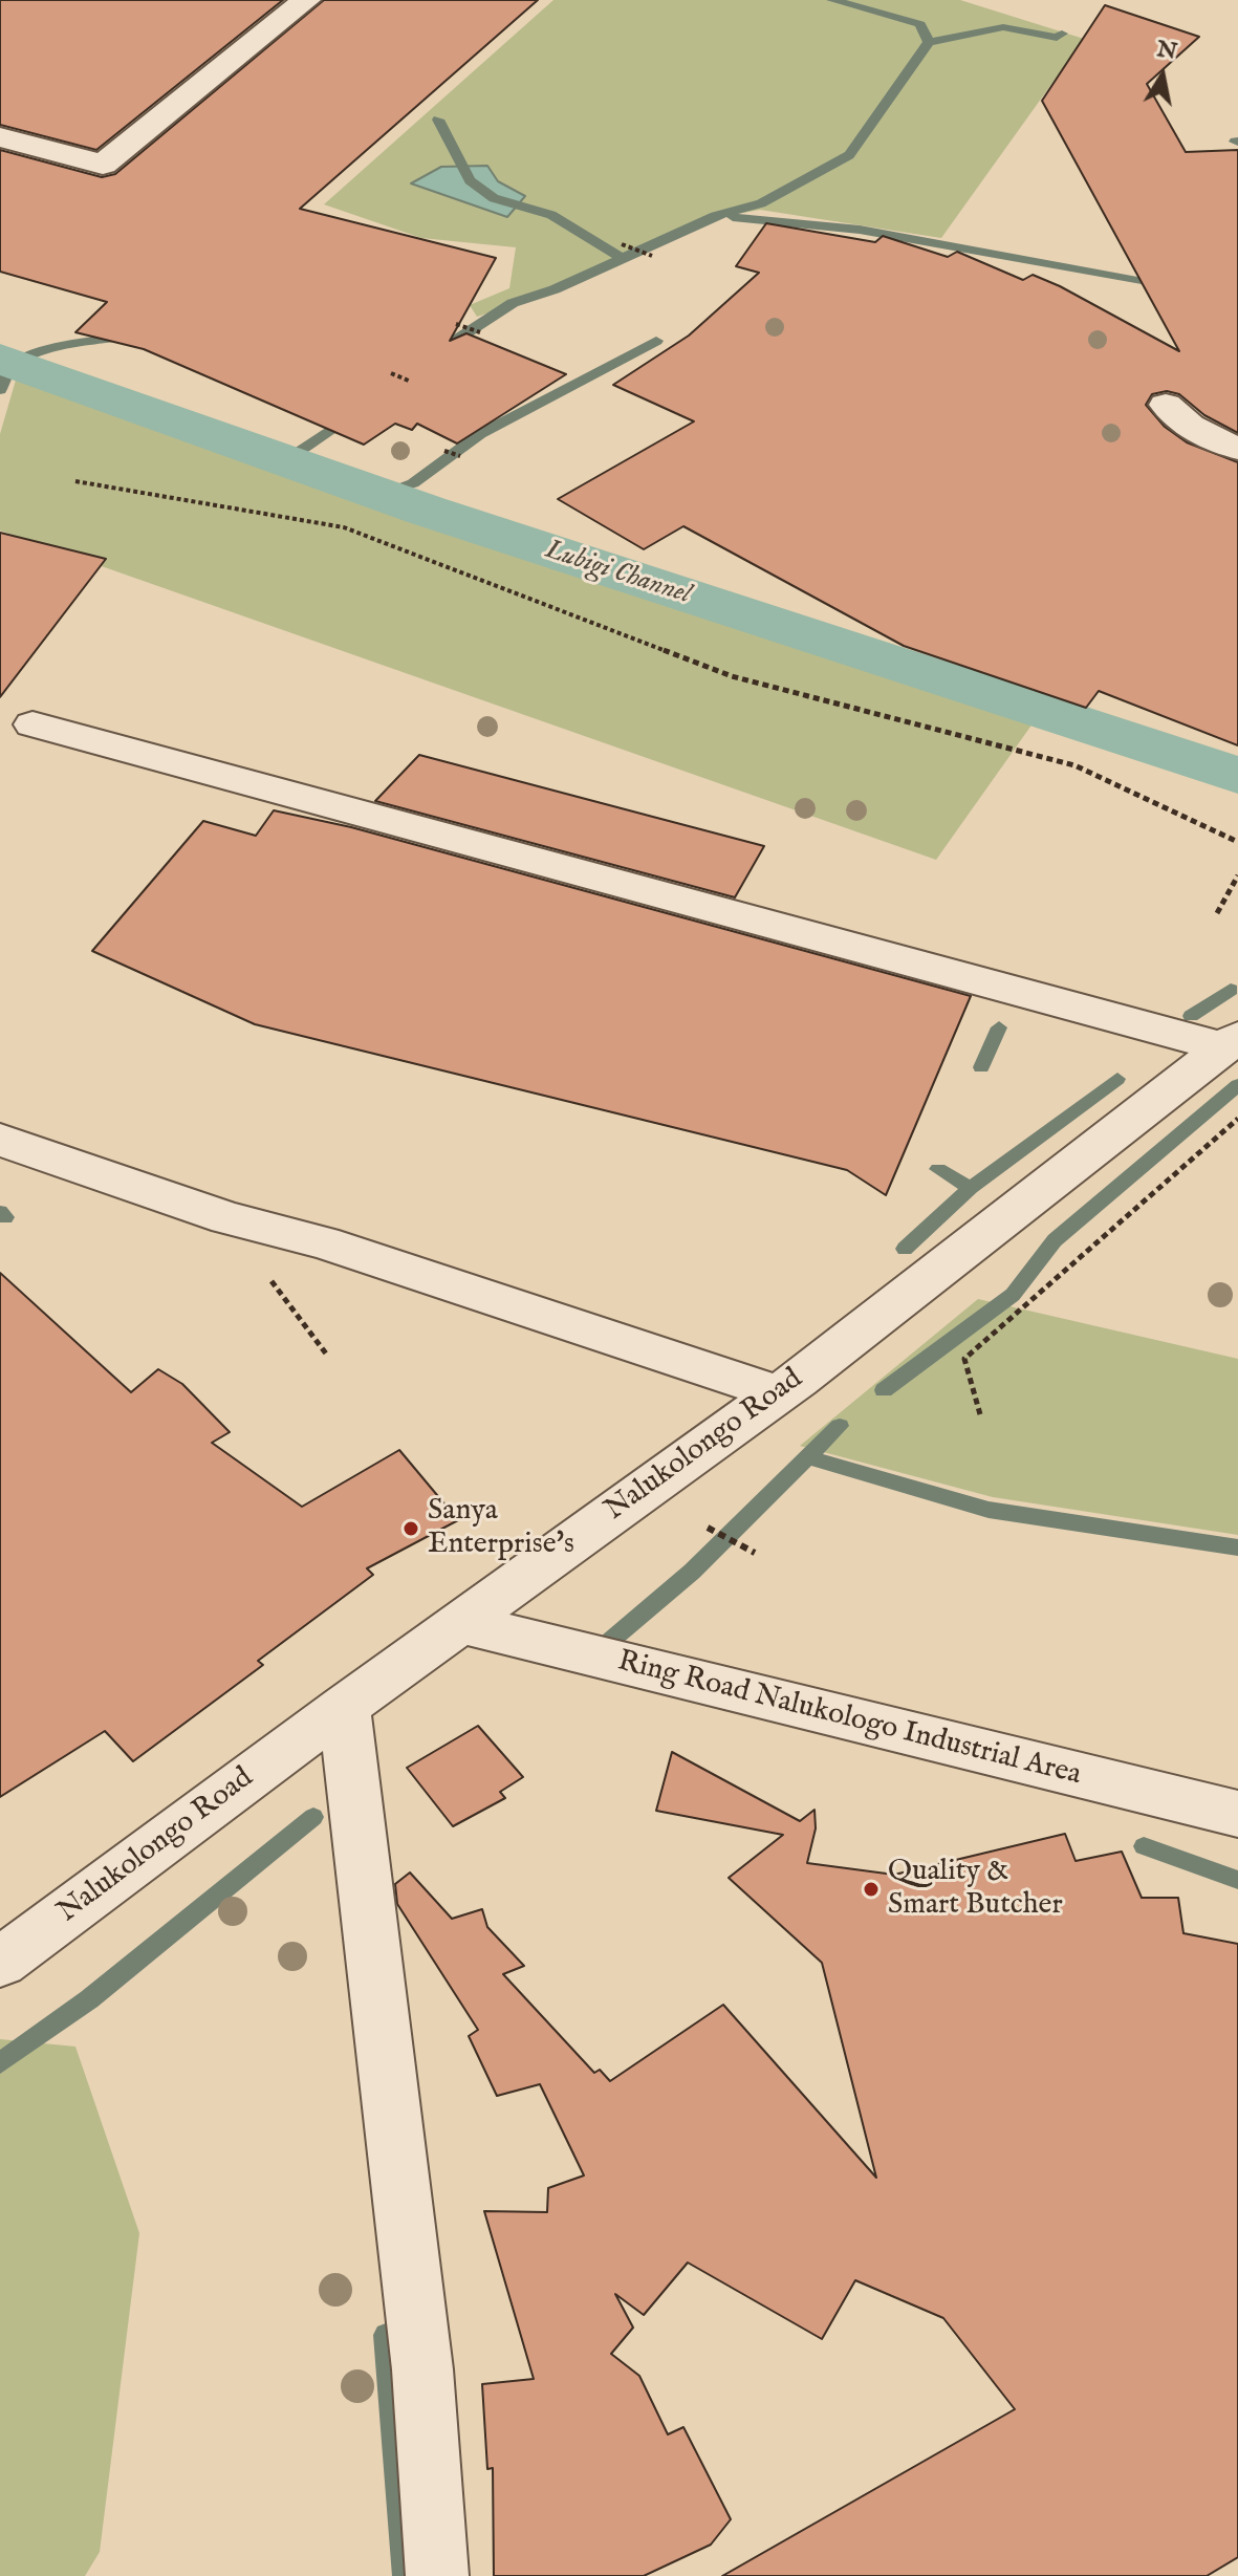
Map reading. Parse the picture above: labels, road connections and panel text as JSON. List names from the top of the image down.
{
  "streets": {
    "street": ["Nalukolongo Road", "Ring Road Nalukologo Industrial Area"]
  },
  "crossings": [
    ["Nalukolongo Road", "Ring Road Nalukologo Industrial Area"]
  ],
  "water": ["Lubigi Channel"],
  "places": ["Sanya Enterprise's", "Quality & Smart Butcher"],
  "north": "top"
}
